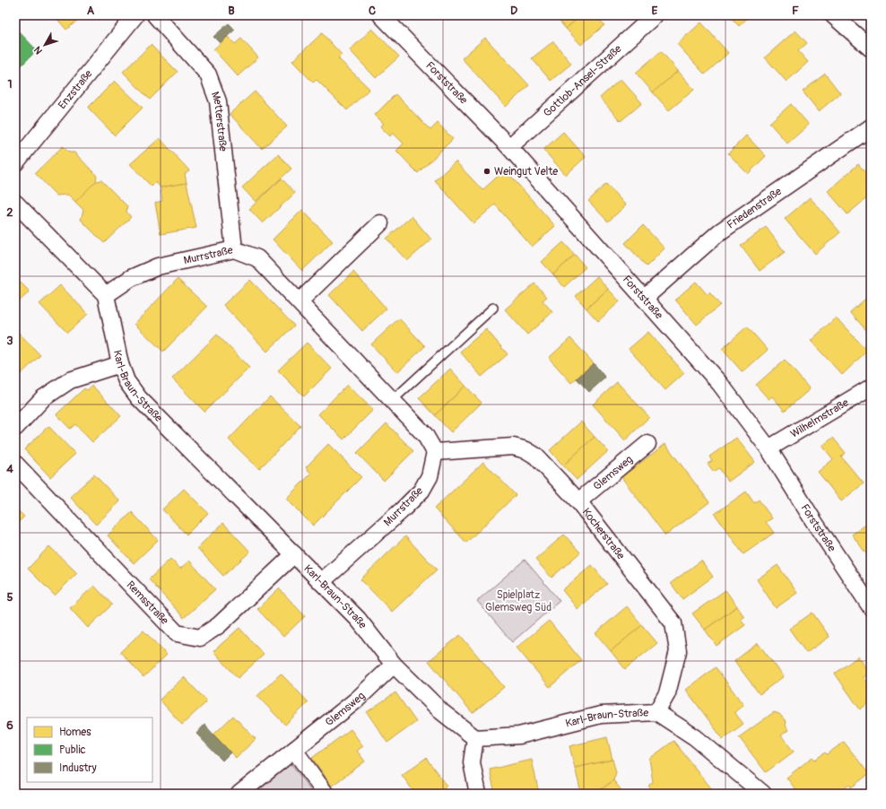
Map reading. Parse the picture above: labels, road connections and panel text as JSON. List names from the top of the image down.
{
  "streets": {
    "street": [
      "Gottlob-Ansel-Straße",
      "Forststraße",
      "Enzstraße",
      "Metterstraße",
      "Friedenstraße",
      "Murrstraße",
      "Karl-Braun-Straße",
      "Wilhelmstraße",
      "Glemsweg",
      "Kocherstraße",
      "Remsstraße"
    ]
  },
  "crossings": [
    ["Gottlob-Ansel-Straße", "Forststraße"],
    ["Forststraße", "Friedenstraße"],
    ["Forststraße", "Wilhelmstraße"],
    ["Metterstraße", "Murrstraße"],
    ["Murrstraße", "Karl-Braun-Straße"],
    ["Murrstraße", "Kocherstraße"],
    ["Karl-Braun-Straße", "Glemsweg"],
    ["Karl-Braun-Straße", "Kocherstraße"],
    ["Karl-Braun-Straße", "Remsstraße"],
    ["Glemsweg", "Kocherstraße"]
  ],
  "parks": ["Spielplatz Glemsweg Süd"],
  "places": ["Weingut Velte"],
  "legend": ["Homes", "Public", "Industry"],
  "north": "bottom left",
  "grid": {
    "columns": [
      "A",
      "B",
      "C",
      "D",
      "E",
      "F"
    ],
    "rows": [
      "1",
      "2",
      "3",
      "4",
      "5",
      "6"
    ]
  }
}
